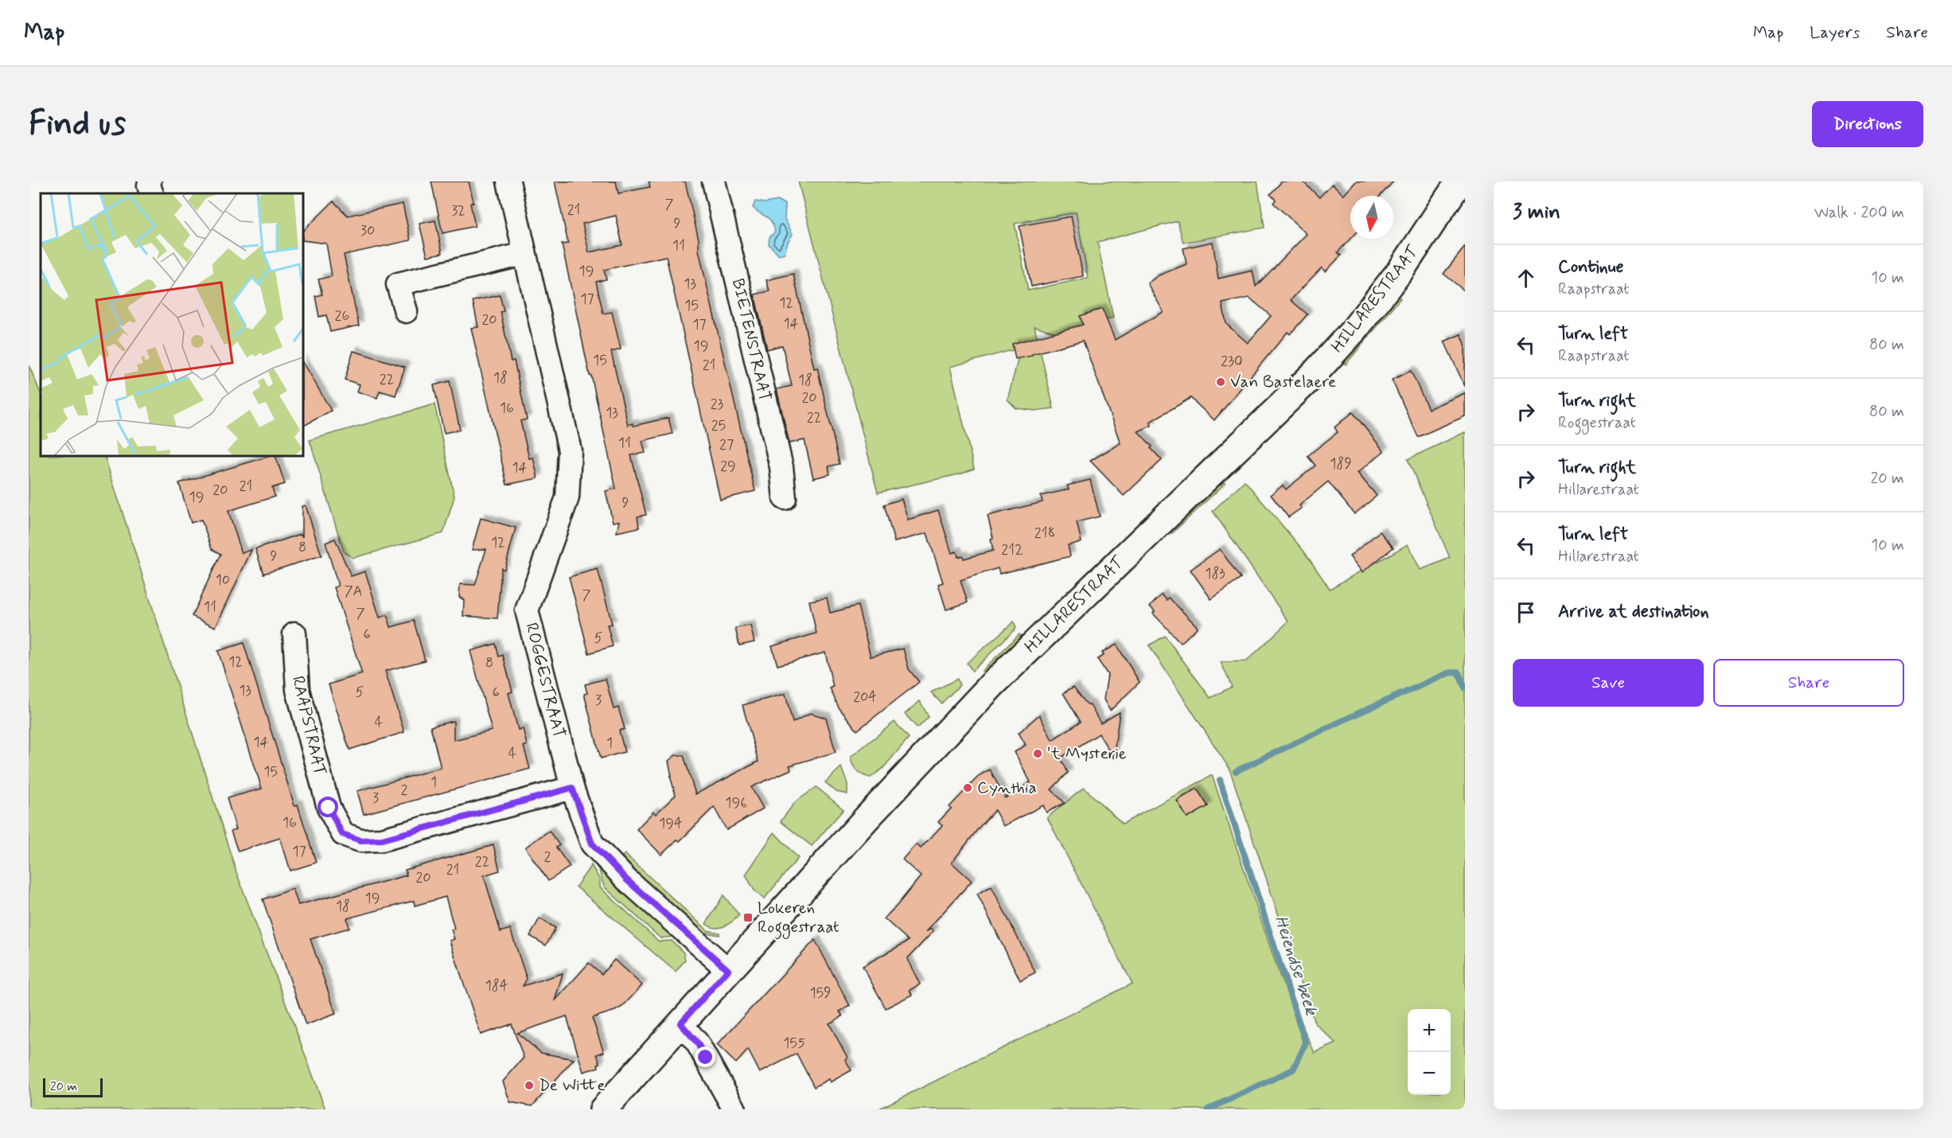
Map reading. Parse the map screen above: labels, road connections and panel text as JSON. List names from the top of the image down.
{
  "streets": {
    "main road": ["HILLARESTRAAT"],
    "street": ["BIETENSTRAAT", "ROGGESTRAAT", "RAAPSTRAAT"]
  },
  "crossings": [
    ["HILLARESTRAAT", "ROGGESTRAAT"],
    ["ROGGESTRAAT", "RAAPSTRAAT"]
  ],
  "water": ["Heiendse beek"],
  "places": {
    "other": [
      "Van Bastelaere",
      "'t Mysterie",
      "Cynthia",
      "De Witte"
    ],
    "transit": ["Lokeren Roggestraat"]
  },
  "house_numbers": [
    "7",
    "21",
    "32",
    "9",
    "30",
    "11",
    "19",
    "13",
    "17",
    "12",
    "15",
    "26",
    "20",
    "14",
    "17",
    "19",
    "15",
    "230",
    "21",
    "18",
    "22",
    "18",
    "20",
    "23",
    "16",
    "13",
    "22",
    "25",
    "11",
    "27",
    "189",
    "29",
    "14",
    "21",
    "20",
    "19",
    "9",
    "218",
    "12",
    "8",
    "212",
    "9",
    "183",
    "10",
    "7A",
    "7",
    "11",
    "7",
    "6",
    "5",
    "12",
    "8",
    "13",
    "5",
    "6",
    "204",
    "3",
    "4",
    "14",
    "1",
    "4",
    "15",
    "1",
    "2",
    "3",
    "196",
    "16",
    "194",
    "17",
    "2",
    "22",
    "21",
    "20",
    "19",
    "18",
    "184",
    "159",
    "155"
  ],
  "scale_bar": "20 m",
  "north": "bottom",
  "page": {
    "header": "Map",
    "nav": ["Map", "Layers", "Share"],
    "buttons": [
      "Directions",
      ["Save", "Share"]
    ],
    "title": "Find us",
    "heading": ["3 min", "Walk · 200 m"],
    "list": [
      ["Continue", "Raapstraat", "10 m"],
      ["Turn left", "Raapstraat", "80 m"],
      ["Turn right", "Roggestraat", "80 m"],
      ["Turn right", "Hillarestraat", "20 m"],
      ["Turn left", "Hillarestraat", "10 m"],
      "Arrive at destination"
    ],
    "map_buttons": ["+", "−"],
    "scale": "20 m"
  }
}
